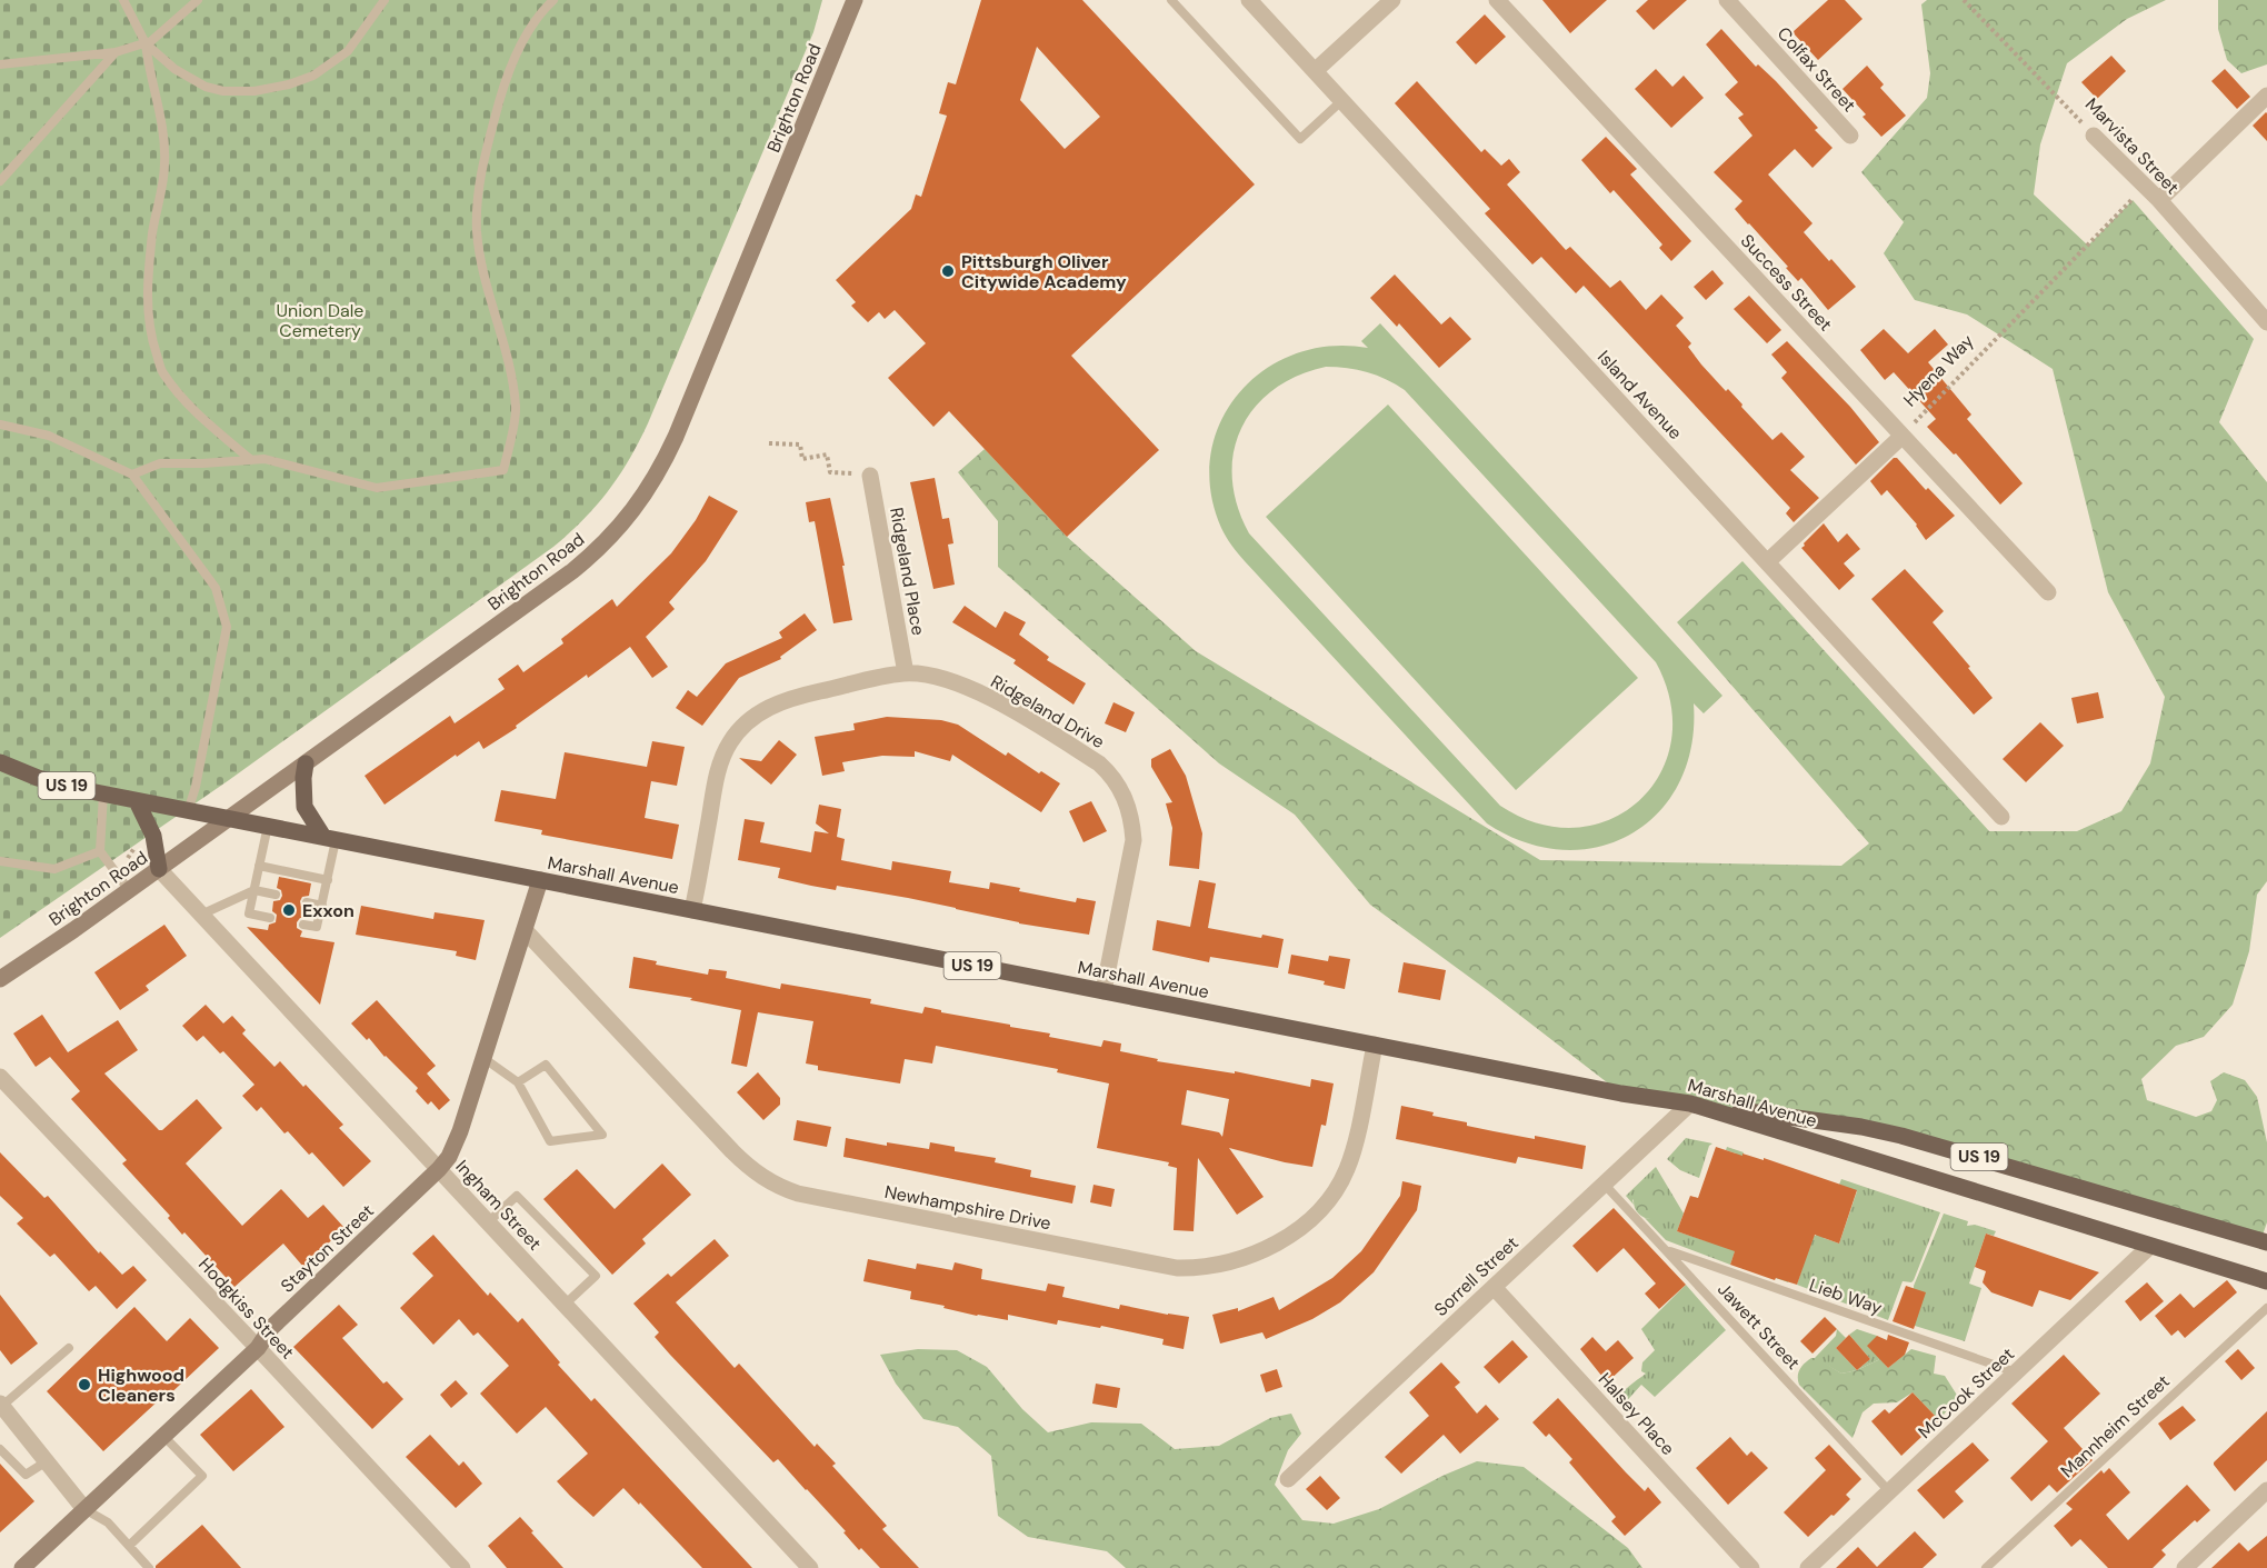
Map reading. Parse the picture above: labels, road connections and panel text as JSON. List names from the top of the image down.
{
  "streets": {
    "main road": ["US 19", "Marshall Avenue"],
    "street": [
      "Colfax Street",
      "Brighton Road",
      "Marvista Street",
      "Success Street",
      "Island Avenue",
      "Ridgeland Place",
      "Ridgeland Drive",
      "Ingham Street",
      "Newhampshire Drive",
      "Stayton Street",
      "Sorrell Street",
      "Hodgkiss Street",
      "McCook Street",
      "Halsey Place"
    ],
    "lane": ["Lieb Way", "Jawett Street", "Mannheim Street"],
    "path": ["Hyena Way"]
  },
  "crossings": [
    ["Brighton Road", "Marshall Avenue"],
    ["Brighton Road", "Ingham Street"],
    ["Success Street", "Hyena Way"],
    ["Ridgeland Place", "Ridgeland Drive"],
    ["Ridgeland Drive", "Marshall Avenue"],
    ["US 19", "Marshall Avenue"],
    ["US 19", "Sorrell Street"],
    ["Marshall Avenue", "Newhampshire Drive"],
    ["Marshall Avenue", "Stayton Street"],
    ["Marshall Avenue", "Sorrell Street"],
    ["Marshall Avenue", "McCook Street"],
    ["Ingham Street", "Stayton Street"],
    ["Newhampshire Drive", "Stayton Street"],
    ["Stayton Street", "Hodgkiss Street"],
    ["Sorrell Street", "Jawett Street"],
    ["Sorrell Street", "Halsey Place"],
    ["Lieb Way", "Jawett Street"],
    ["Lieb Way", "McCook Street"],
    ["Jawett Street", "McCook Street"]
  ],
  "parks": ["Union Dale Cemetery"],
  "places": ["Pittsburgh Oliver Citywide Academy", "Exxon", "Highwood Cleaners"]
}
